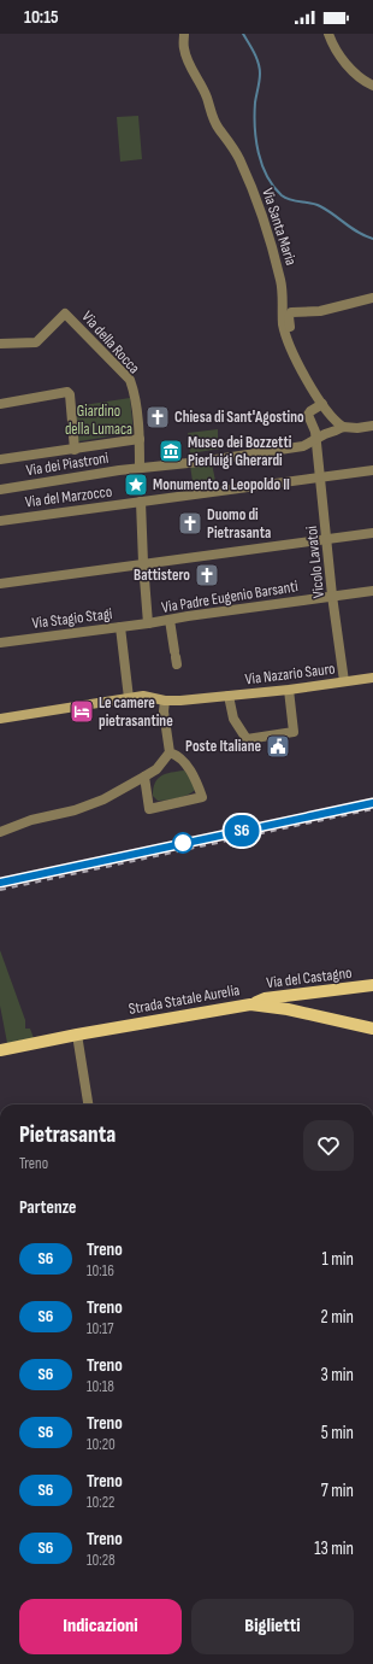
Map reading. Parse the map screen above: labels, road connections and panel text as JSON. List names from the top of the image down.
{
  "streets": {
    "main road": ["Via Nazario Sauro", "Via del Castagno", "Strada Statale Aurelia"],
    "street": [
      "Via Santa Maria",
      "Via della Rocca",
      "Via dei Piastroni",
      "Via del Marzocco",
      "Vicolo Lavatoi",
      "Via Padre Eugenio Barsanti",
      "Via Stagio Stagi"
    ]
  },
  "crossings": [
    ["Via Santa Maria", "Via dei Piastroni"],
    ["Via Santa Maria", "Vicolo Lavatoi"],
    ["Via della Rocca", "Via dei Piastroni"],
    ["Via dei Piastroni", "Vicolo Lavatoi"],
    ["Via del Marzocco", "Vicolo Lavatoi"],
    ["Vicolo Lavatoi", "Via Padre Eugenio Barsanti"],
    ["Vicolo Lavatoi", "Via Nazario Sauro"],
    ["Via Padre Eugenio Barsanti", "Via Stagio Stagi"],
    ["Via del Castagno", "Strada Statale Aurelia"]
  ],
  "parks": ["Giardino della Lumaca"],
  "places": {
    "church": ["Chiesa di Sant'Agostino", "Duomo di Pietrasanta", "Battistero"],
    "museum": ["Museo dei Bozzetti Pierluigi Gherardi"],
    "place": ["Monumento a Leopoldo II"],
    "hotel": ["Le camere pietrasantine"],
    "public building": ["Poste Italiane"]
  },
  "page": {
    "status": "10:15",
    "on_map": "S6",
    "heading": [
      ["Pietrasanta", "Treno"],
      "Partenze"
    ],
    "list": [
      {
        "mark": "S6",
        "name": "Treno",
        "note": "10:16",
        "value": "1 min"
      },
      {
        "mark": "S6",
        "name": "Treno",
        "note": "10:17",
        "value": "2 min"
      },
      {
        "mark": "S6",
        "name": "Treno",
        "note": "10:18",
        "value": "3 min"
      },
      {
        "mark": "S6",
        "name": "Treno",
        "note": "10:20",
        "value": "5 min"
      },
      {
        "mark": "S6",
        "name": "Treno",
        "note": "10:22",
        "value": "7 min"
      },
      {
        "mark": "S6",
        "name": "Treno",
        "note": "10:28",
        "value": "13 min"
      }
    ],
    "buttons": ["Indicazioni", "Biglietti"]
  }
}
